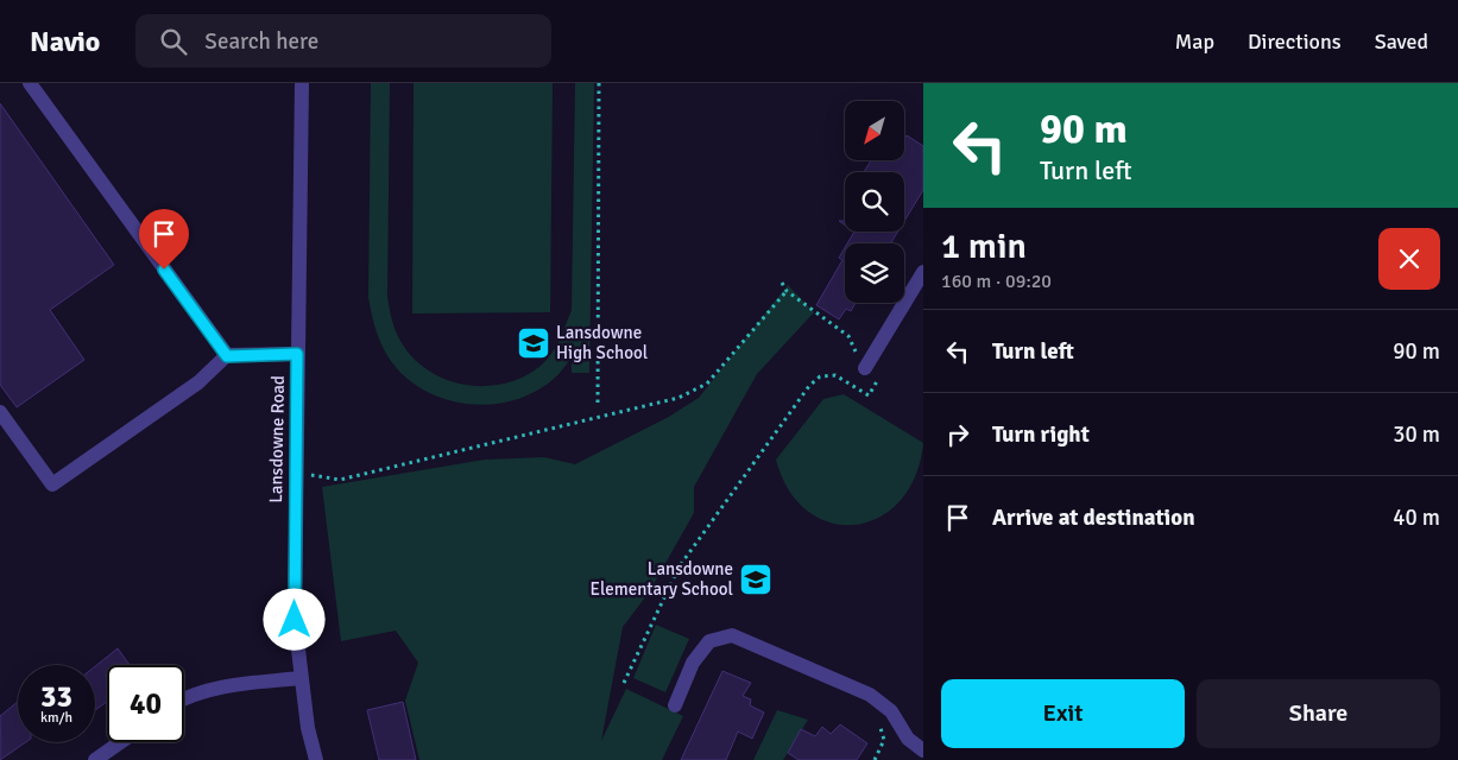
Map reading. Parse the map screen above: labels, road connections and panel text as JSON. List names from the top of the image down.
{
  "streets": {
    "street": ["Lansdowne Road"]
  },
  "places": {
    "school or university": ["Lansdowne High School", "Lansdowne Elementary School"]
  },
  "north": "bottom left",
  "page": {
    "header": "Navio",
    "search": "Search here",
    "nav": ["Map", "Directions", "Saved"],
    "turn": ["90 m", "Turn left"],
    "heading": ["1 min", "160 m · 09:20"],
    "list": [
      {
        "name": "Turn left",
        "value": "90 m"
      },
      {
        "name": "Turn right",
        "value": "30 m"
      },
      {
        "name": "Arrive at destination",
        "value": "40 m"
      }
    ],
    "speed": "33 km/h",
    "limit": "40",
    "buttons": ["Exit", "Share"]
  }
}
